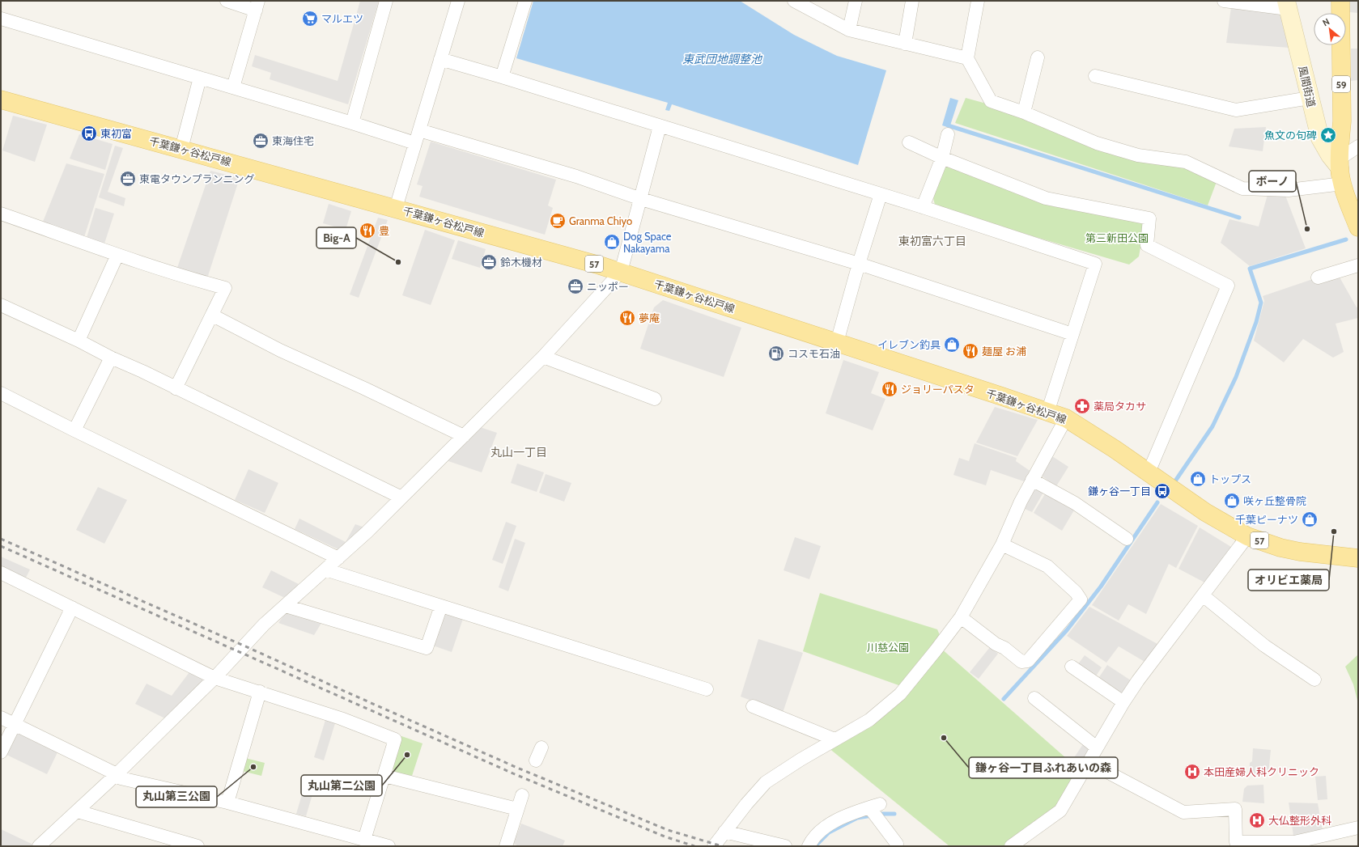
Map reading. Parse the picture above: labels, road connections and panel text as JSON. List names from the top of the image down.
{
  "streets": {
    "main road": ["59", "千葉鎌ヶ谷松戸線", "57"],
    "street": ["風間街道"]
  },
  "crossings": [
    ["59", "風間街道"]
  ],
  "districts": ["東初富六丁目", "丸山一丁目"],
  "water": ["東武団地調整池"],
  "parks": ["第三新田公園", "川慈公園"],
  "places": {
    "supermarket": ["マルエツ"],
    "bus stop": ["東初富", "鎌ヶ谷一丁目"],
    "place": ["魚文の句碑"],
    "office": [
      "東海住宅",
      "東電タウンプランニング",
      "鈴木機材",
      "ニッポー"
    ],
    "cafe": ["Granma Chiyo"],
    "other": [
      "ボーノ",
      "Big-A",
      "オリビエ薬局",
      "鎌ヶ谷一丁目ふれあいの森",
      "丸山第二公園",
      "丸山第三公園"
    ],
    "restaurant": [
      "豊",
      "夢庵",
      "麺屋 お浦",
      "ジョリーパスタ"
    ],
    "shop": [
      "Dog Space Nakayama",
      "イレブン釣具",
      "トップス",
      "咲ヶ丘整骨院",
      "千葉ピーナツ"
    ],
    "fuel station": ["コスモ石油"],
    "pharmacy": ["薬局タカサ"],
    "hospital": ["本田産婦人科クリニック", "大仏整形外科"]
  },
  "north": "top left"
}
